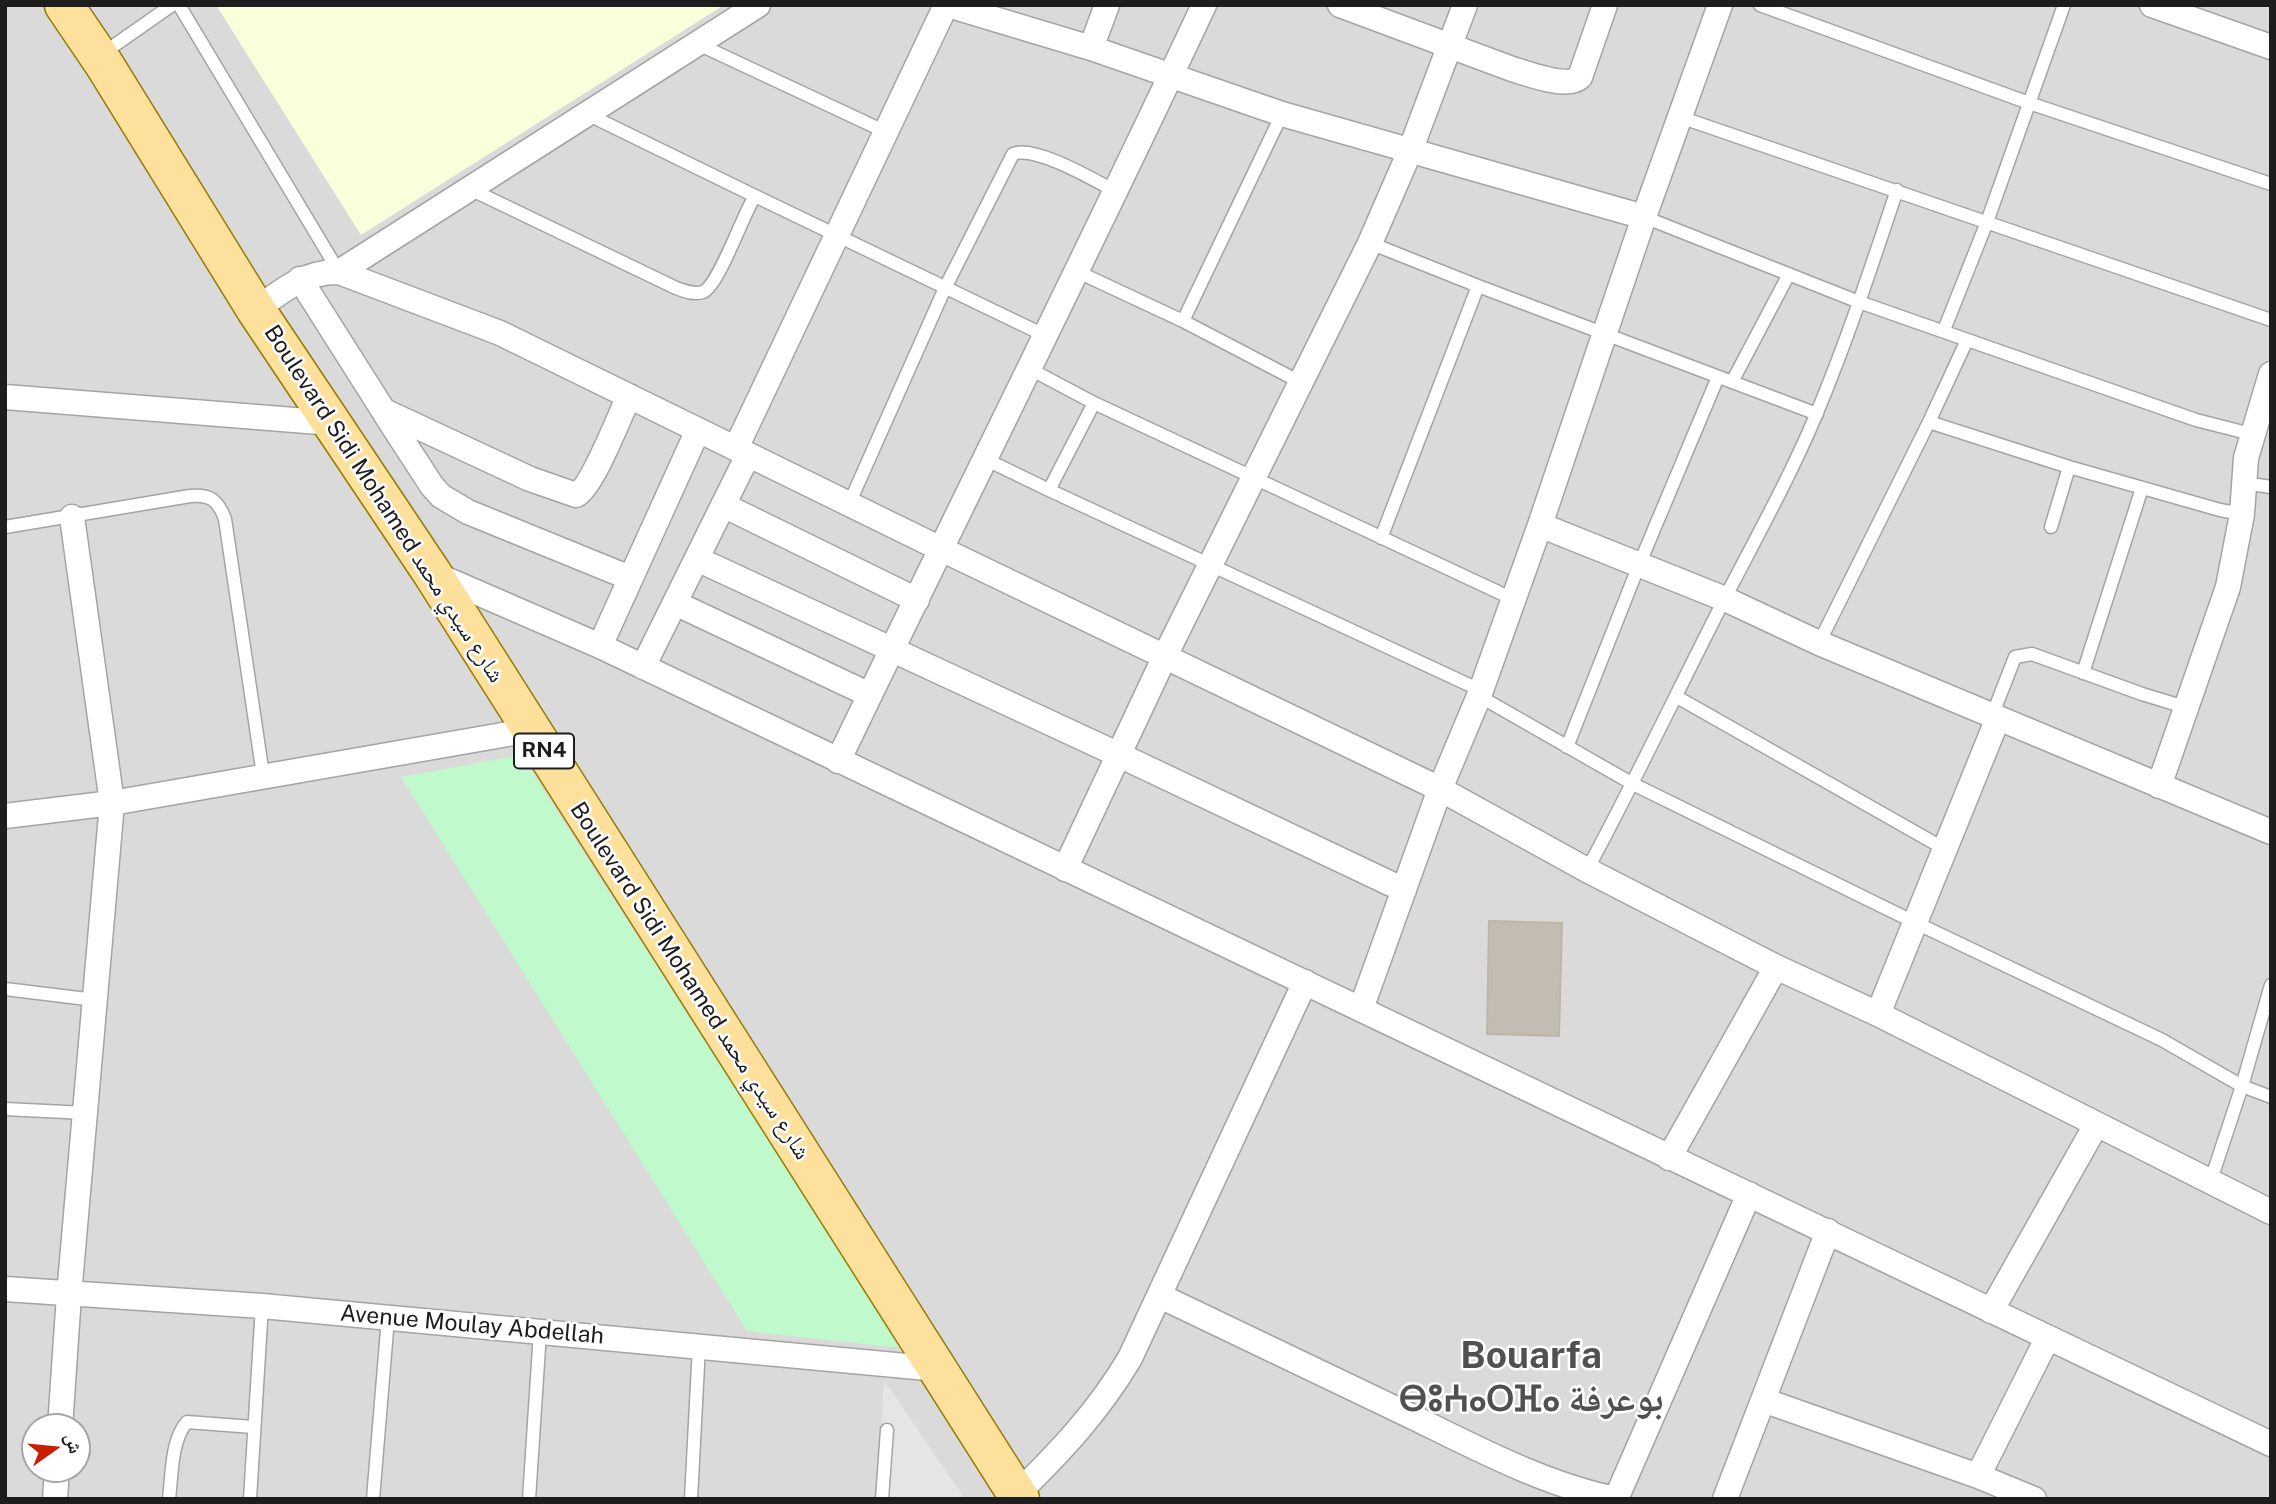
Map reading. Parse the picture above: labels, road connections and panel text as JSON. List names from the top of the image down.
{
  "streets": {
    "main road": ["Boulevard Sidi Mohamed شارع سيدي محمد", "RN4"],
    "street": ["Avenue Moulay Abdellah"]
  },
  "crossings": [
    ["Boulevard Sidi Mohamed شارع سيدي محمد", "Avenue Moulay Abdellah"]
  ],
  "districts": ["Bouarfa ⴱⵓⵄⴰⵔⴼⴰ بوعرفة"],
  "north": "right"
}
